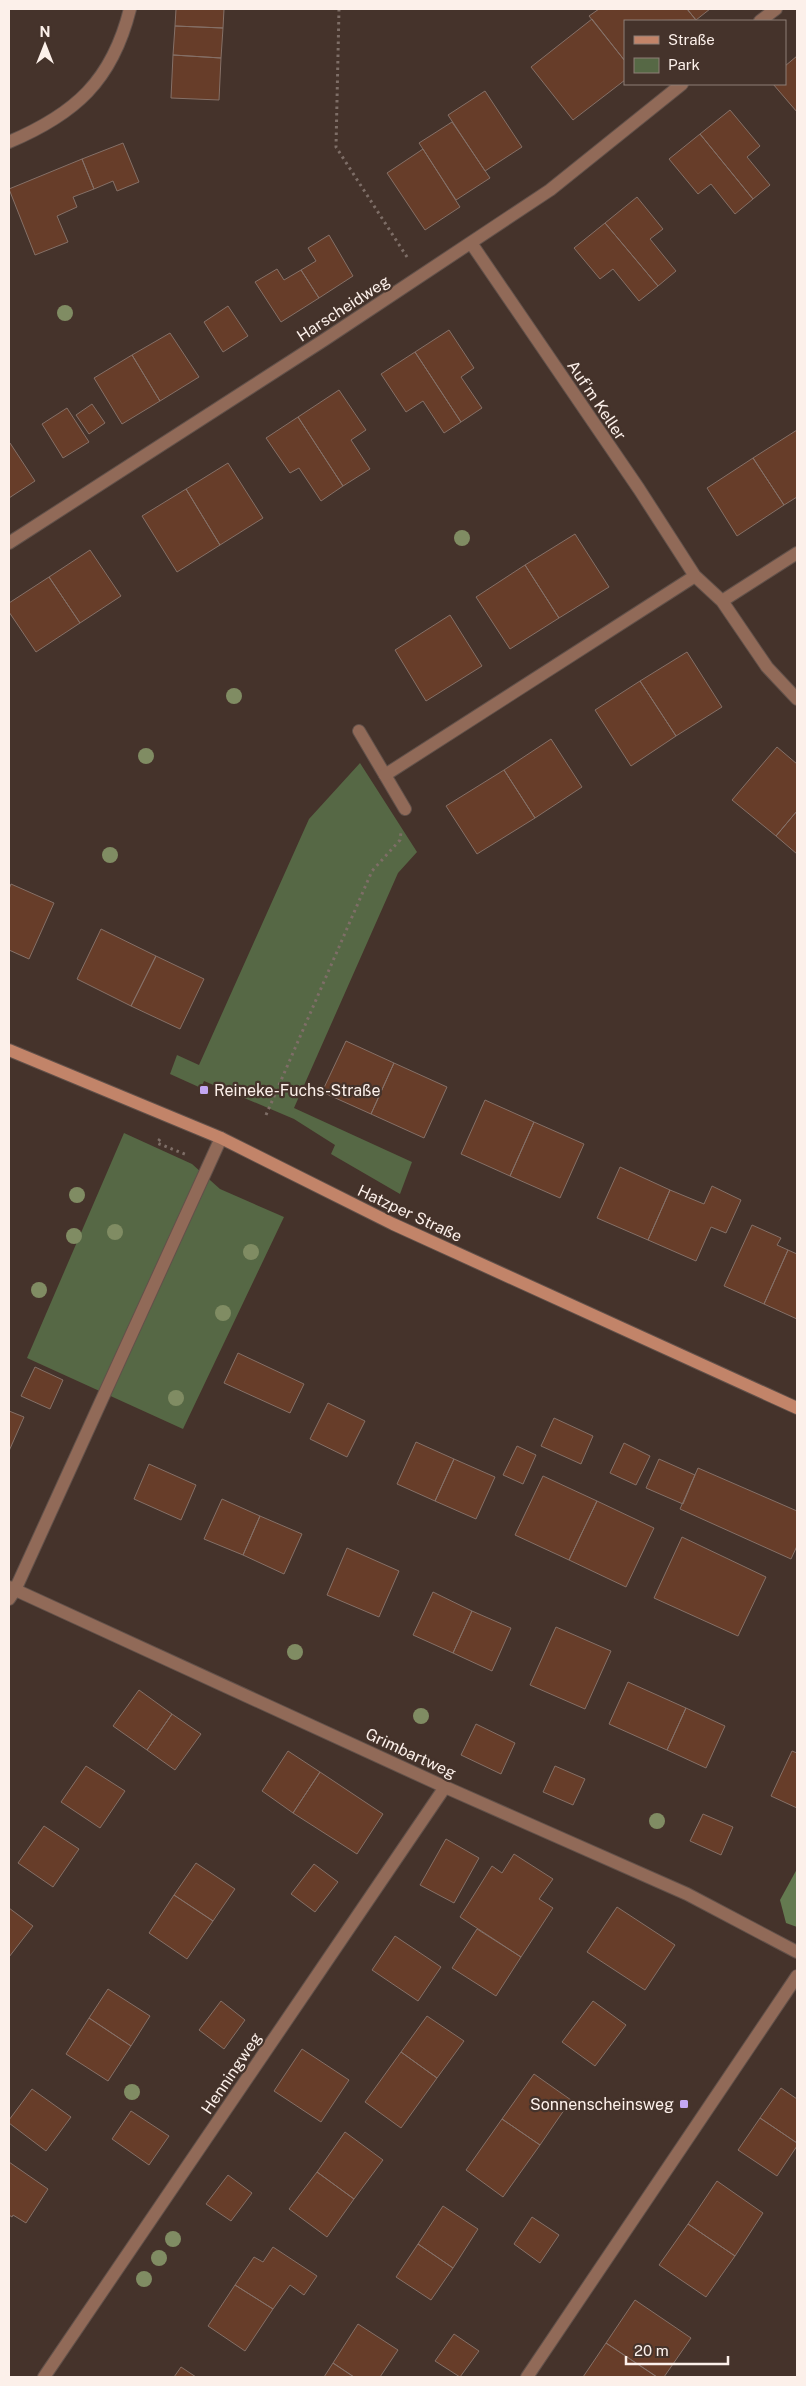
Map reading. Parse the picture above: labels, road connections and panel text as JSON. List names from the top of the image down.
{
  "streets": {
    "main road": ["Hatzper Straße"],
    "street": [
      "Harscheidweg",
      "Auf'm Keller",
      "Grimbartweg",
      "Henningweg"
    ]
  },
  "crossings": [
    ["Harscheidweg", "Auf'm Keller"],
    ["Grimbartweg", "Henningweg"]
  ],
  "places": {
    "transit": ["Reineke-Fuchs-Straße", "Sonnenscheinsweg"]
  },
  "legend": ["Straße", "Park"],
  "scale_bar": "20 m",
  "north": "top"
}
